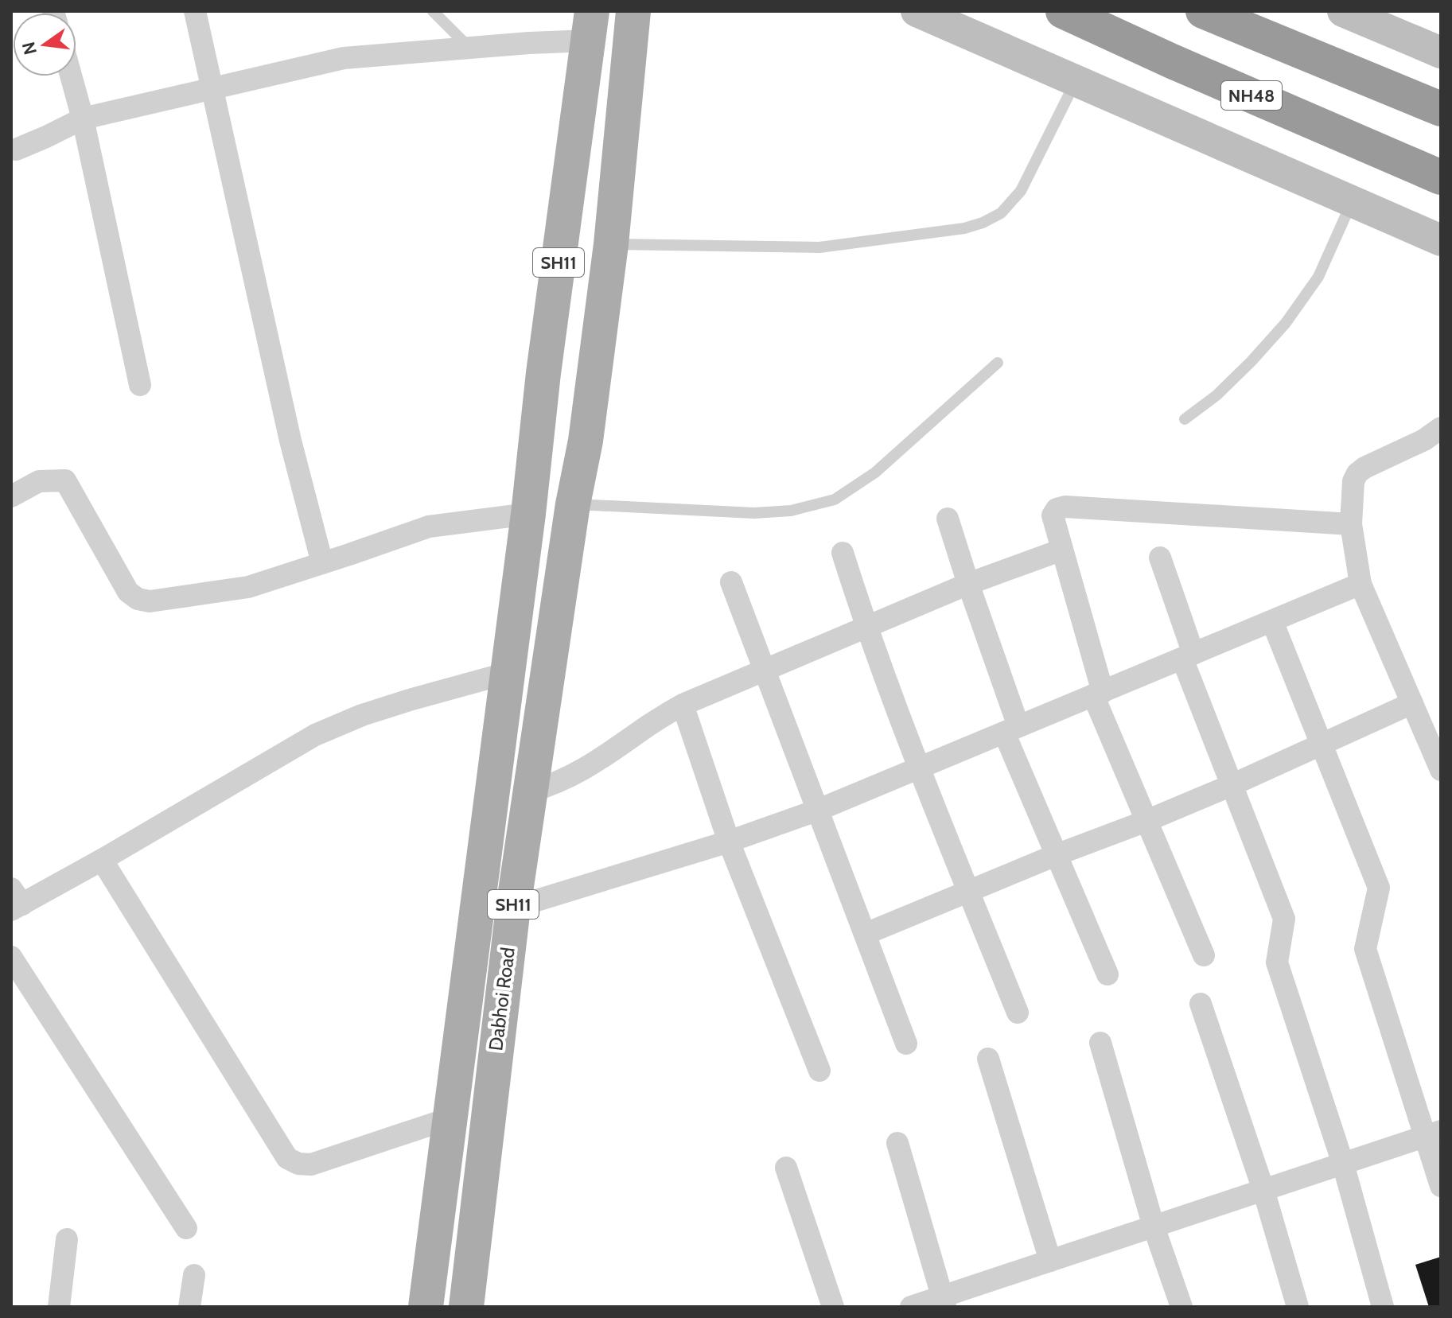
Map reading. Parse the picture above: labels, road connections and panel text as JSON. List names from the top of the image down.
{
  "streets": {
    "highway": ["NH48"],
    "main road": ["SH11", "Dabhoi Road"]
  },
  "crossings": [
    ["SH11", "Dabhoi Road"]
  ],
  "north": "left"
}
